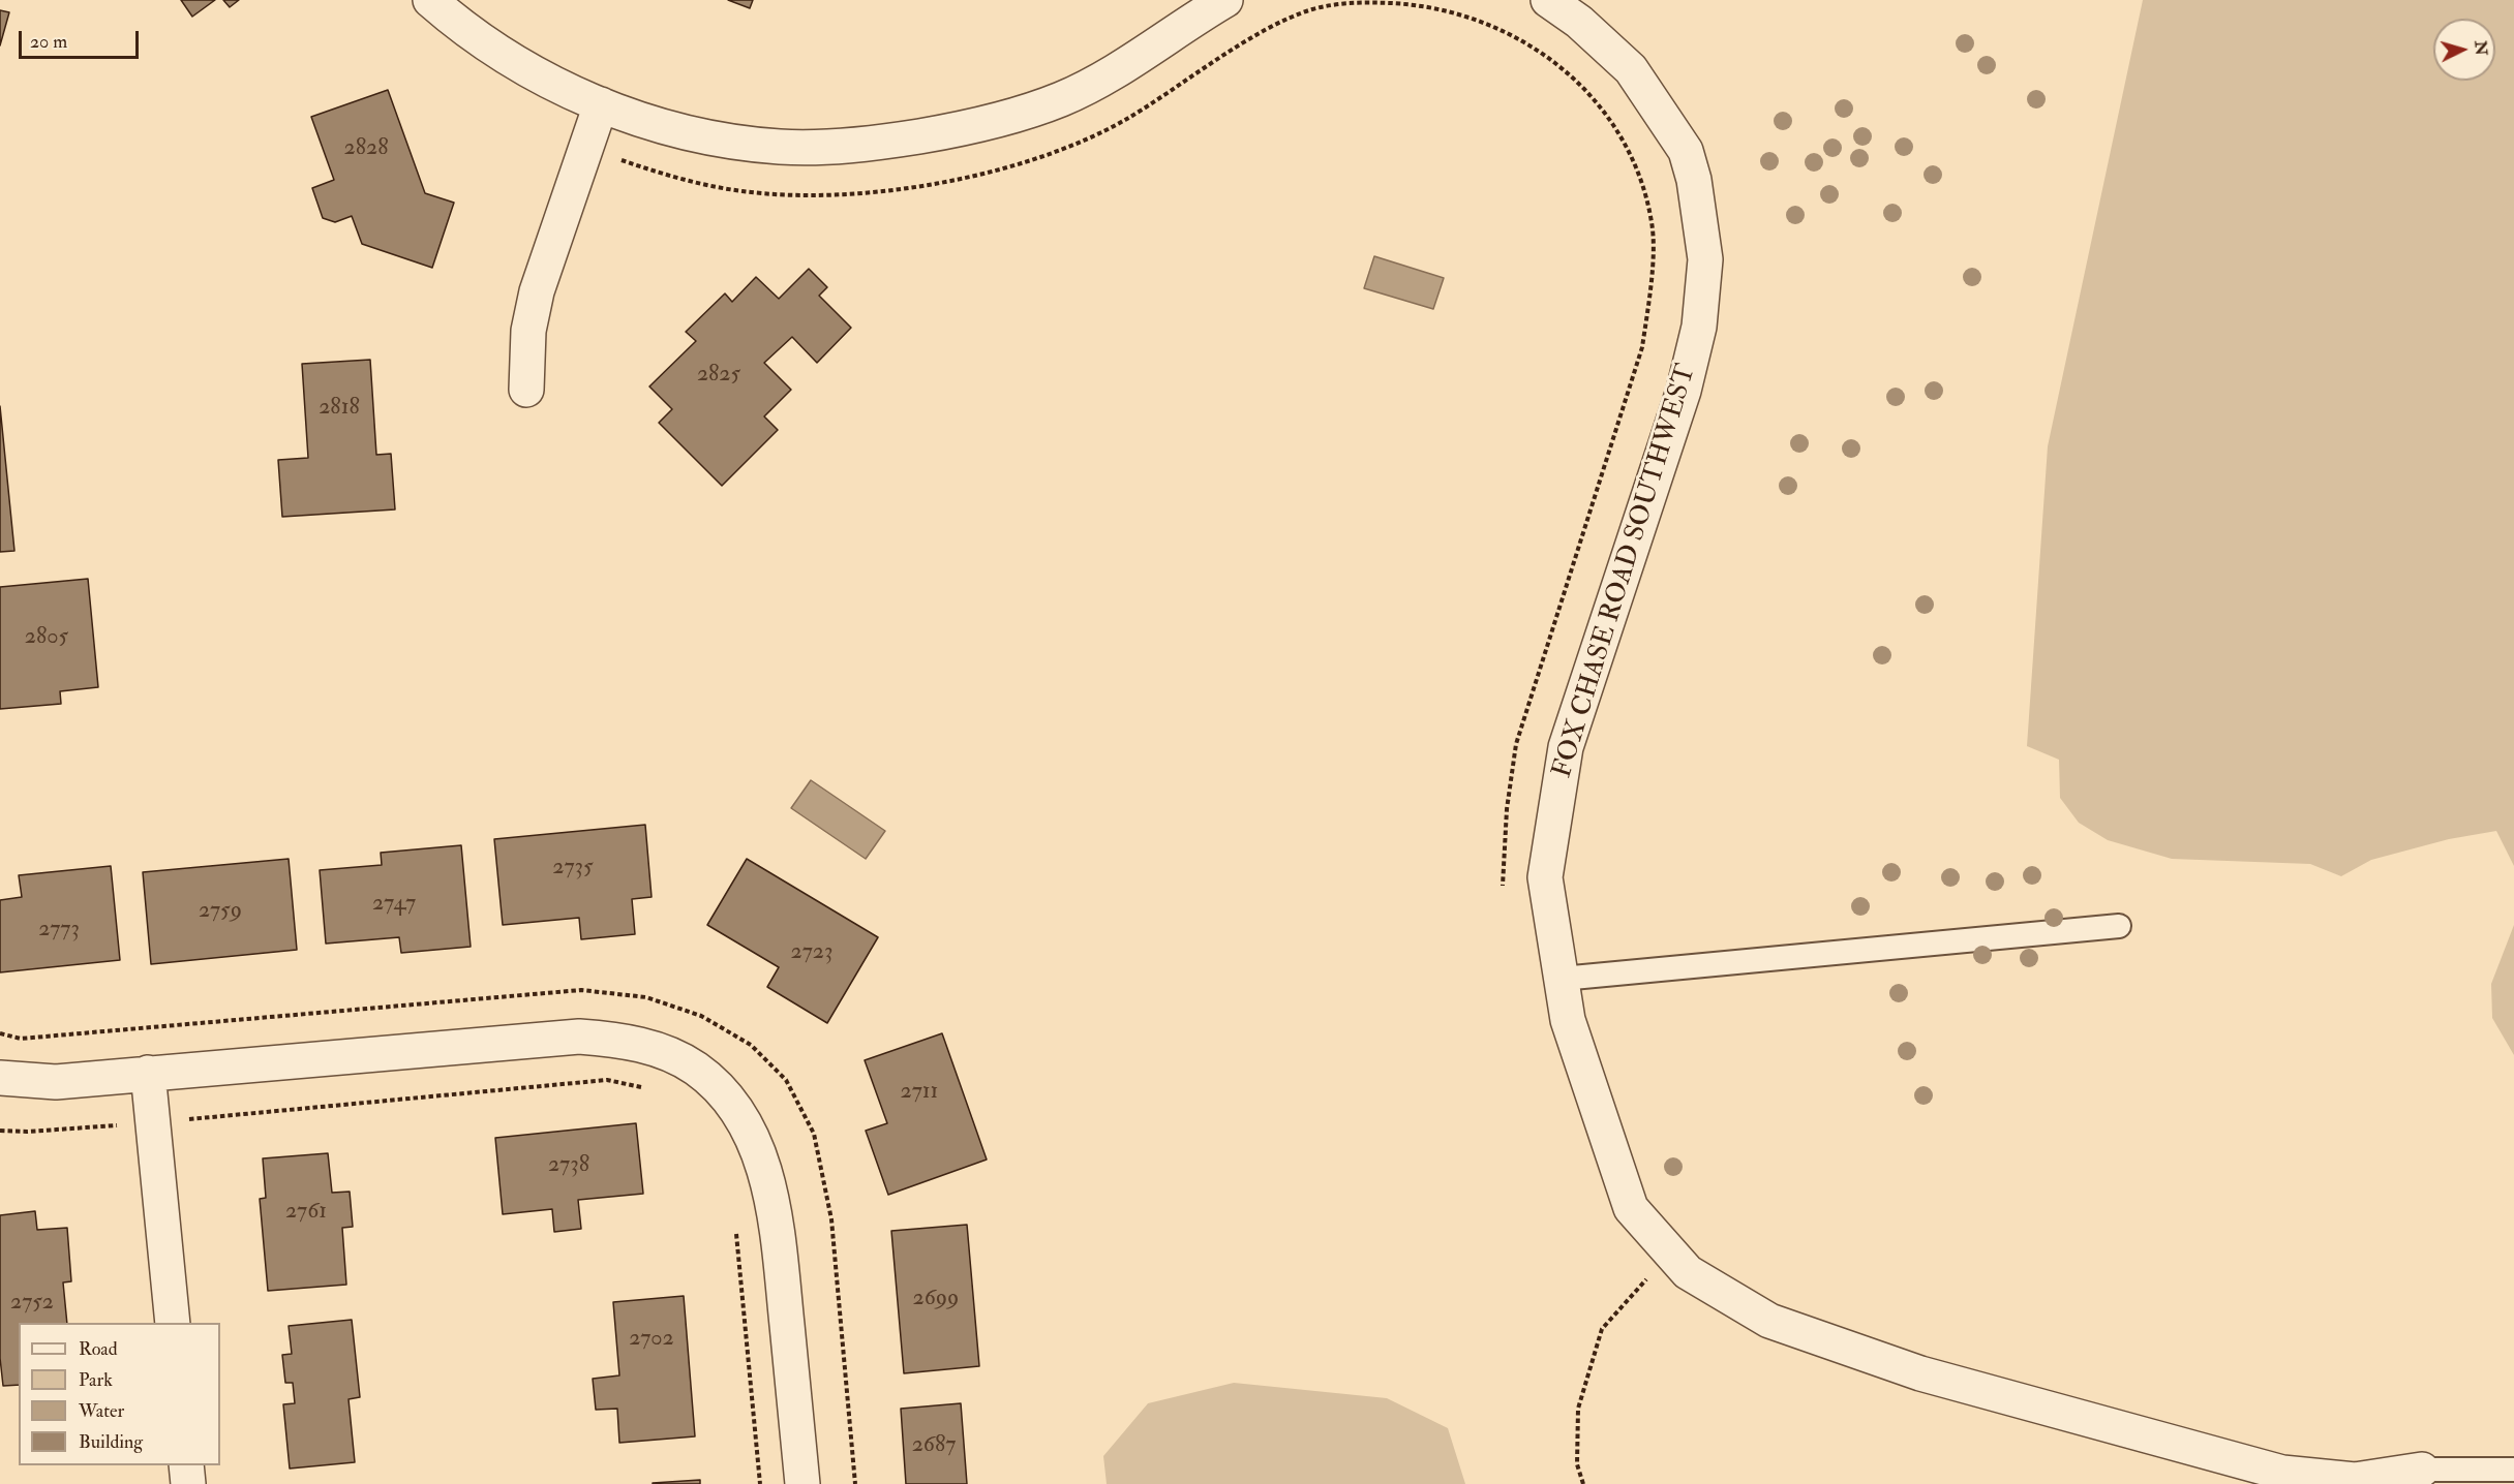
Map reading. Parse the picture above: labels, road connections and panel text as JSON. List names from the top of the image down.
{
  "streets": {
    "street": ["FOX CHASE ROAD SOUTHWEST"]
  },
  "house_numbers": [
    "2828",
    "2825",
    "2818",
    "2805",
    "2735",
    "2747",
    "2759",
    "2773",
    "2723",
    "2711",
    "2738",
    "2761",
    "2699",
    "2752",
    "2702",
    "2687"
  ],
  "legend": [
    "Road",
    "Park",
    "Water",
    "Building"
  ],
  "scale_bar": "20 m",
  "north": "right"
}
